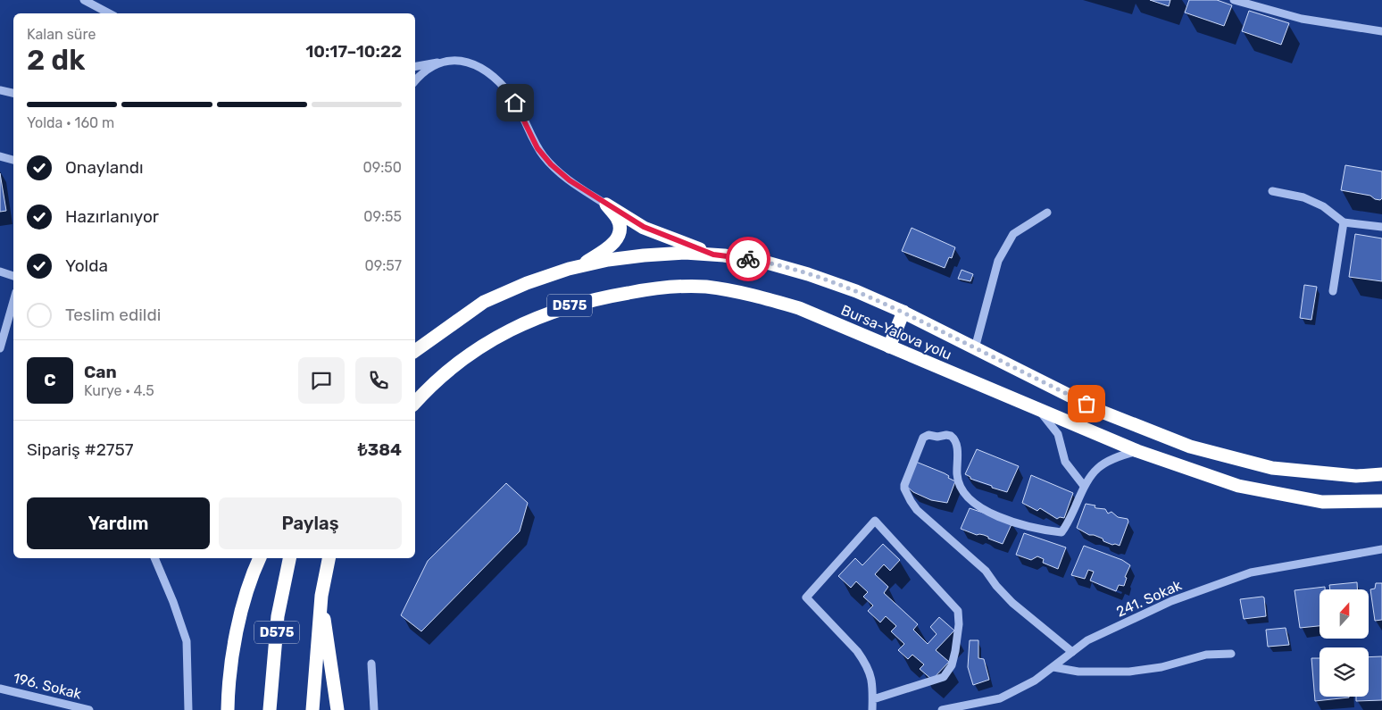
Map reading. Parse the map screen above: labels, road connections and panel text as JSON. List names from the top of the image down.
{
  "streets": {
    "highway": ["D575", "Bursa-Yalova yolu"],
    "street": ["241. Sokak", "196. Sokak"]
  },
  "north": "top",
  "page": {
    "heading": ["2 dk", "Kalan süre", "10:17–10:22"],
    "panel": [
      "Can",
      "Kurye · 4.5",
      "Sipariş #2757",
      "₺384"
    ],
    "bar": "Yolda · 160 m",
    "list": [
      ["Onaylandı", "09:50"],
      ["Hazırlanıyor", "09:55"],
      ["Yolda", "09:57"],
      "Teslim edildi"
    ],
    "round": "C",
    "buttons": ["Yardım", "Paylaş"]
  }
}
